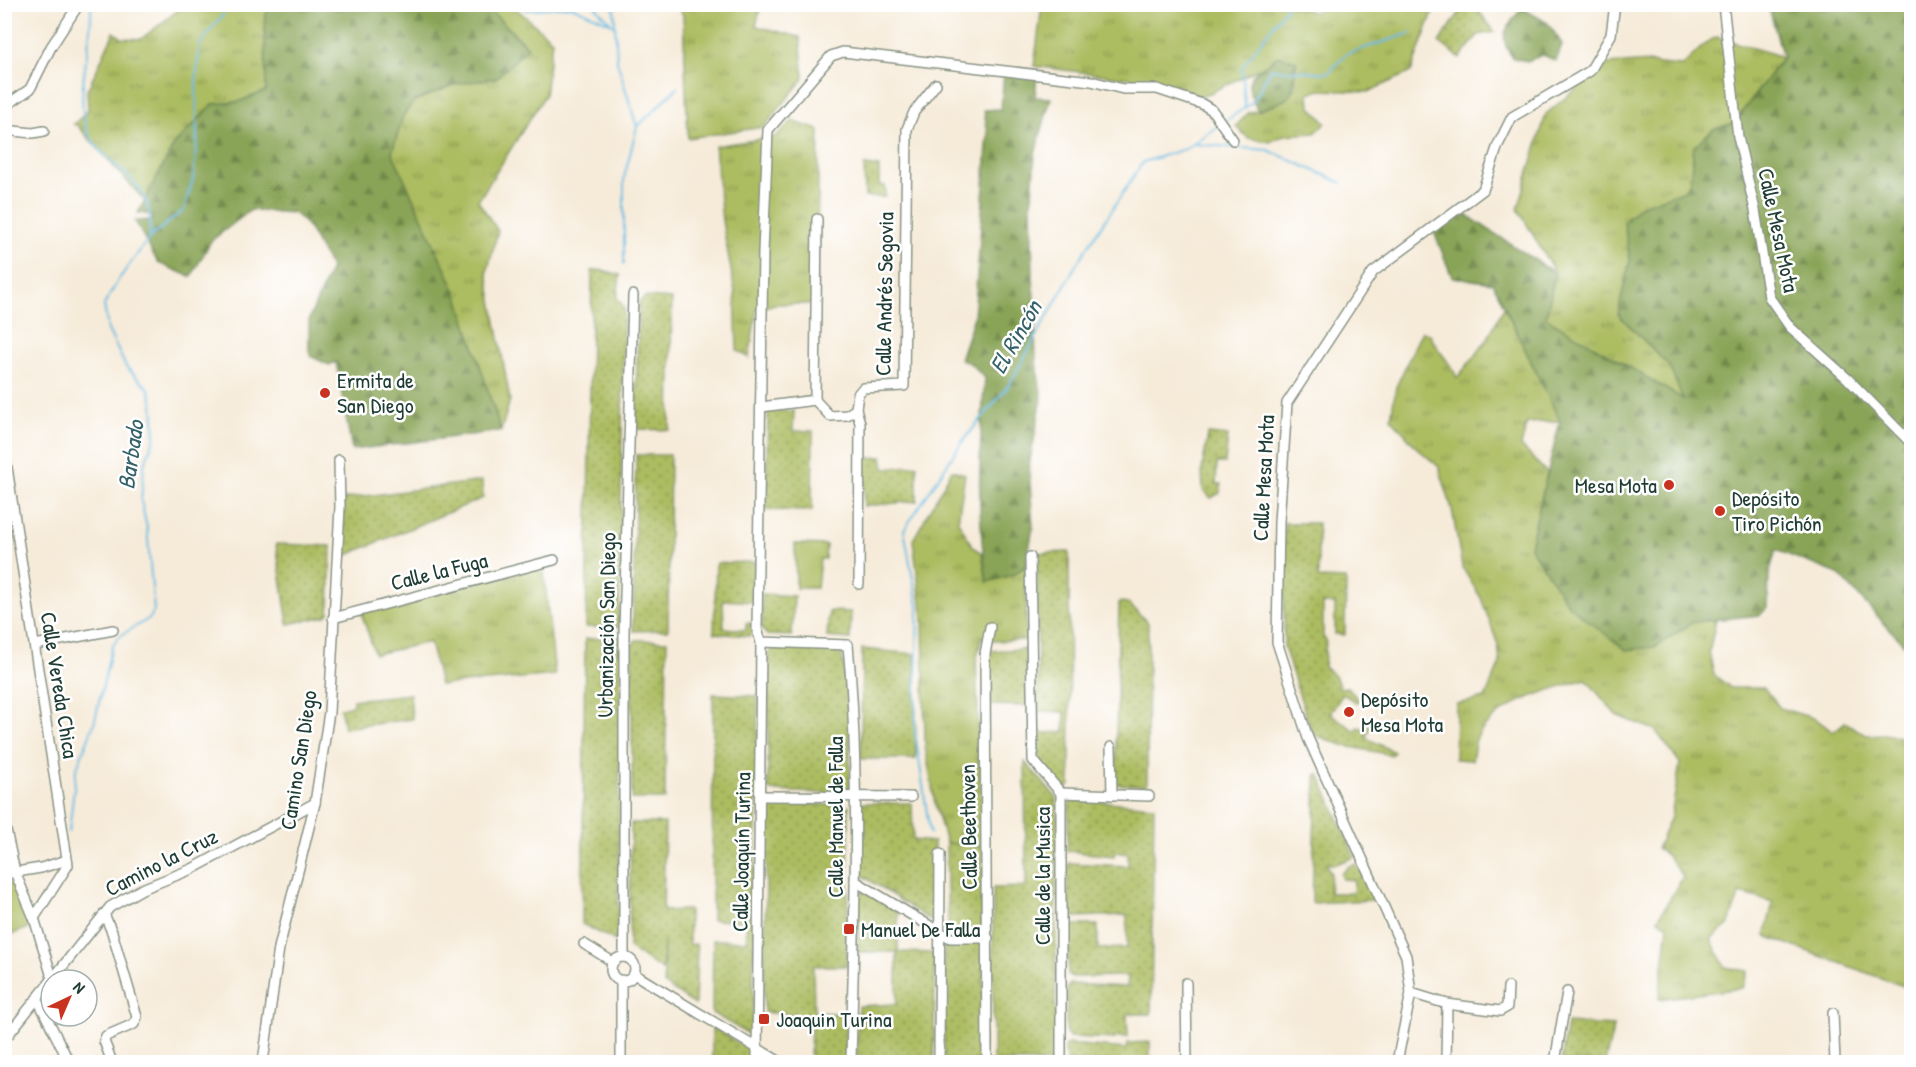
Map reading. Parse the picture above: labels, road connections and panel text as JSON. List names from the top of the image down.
{
  "streets": {
    "street": [
      "Calle Mesa Mota",
      "Calle Andrés Segovia",
      "Calle la Fuga",
      "Urbanización San Diego",
      "Calle Vereda Chica",
      "Camino San Diego",
      "Calle Manuel de Falla",
      "Calle Beethoven",
      "Calle Joaquín Turina",
      "Camino la Cruz",
      "Calle de la Musica"
    ]
  },
  "crossings": [
    ["Calle la Fuga", "Camino San Diego"],
    ["Camino San Diego", "Camino la Cruz"],
    ["Calle Manuel de Falla", "Calle Joaquín Turina"]
  ],
  "water": ["El Rincón", "Barbado"],
  "places": {
    "other": [
      "Ermita de San Diego",
      "Mesa Mota",
      "Depósito Tiro Pichón",
      "Depósito Mesa Mota"
    ],
    "transit": ["Manuel De Falla", "Joaquin Turina"]
  },
  "north": "top right"
}
